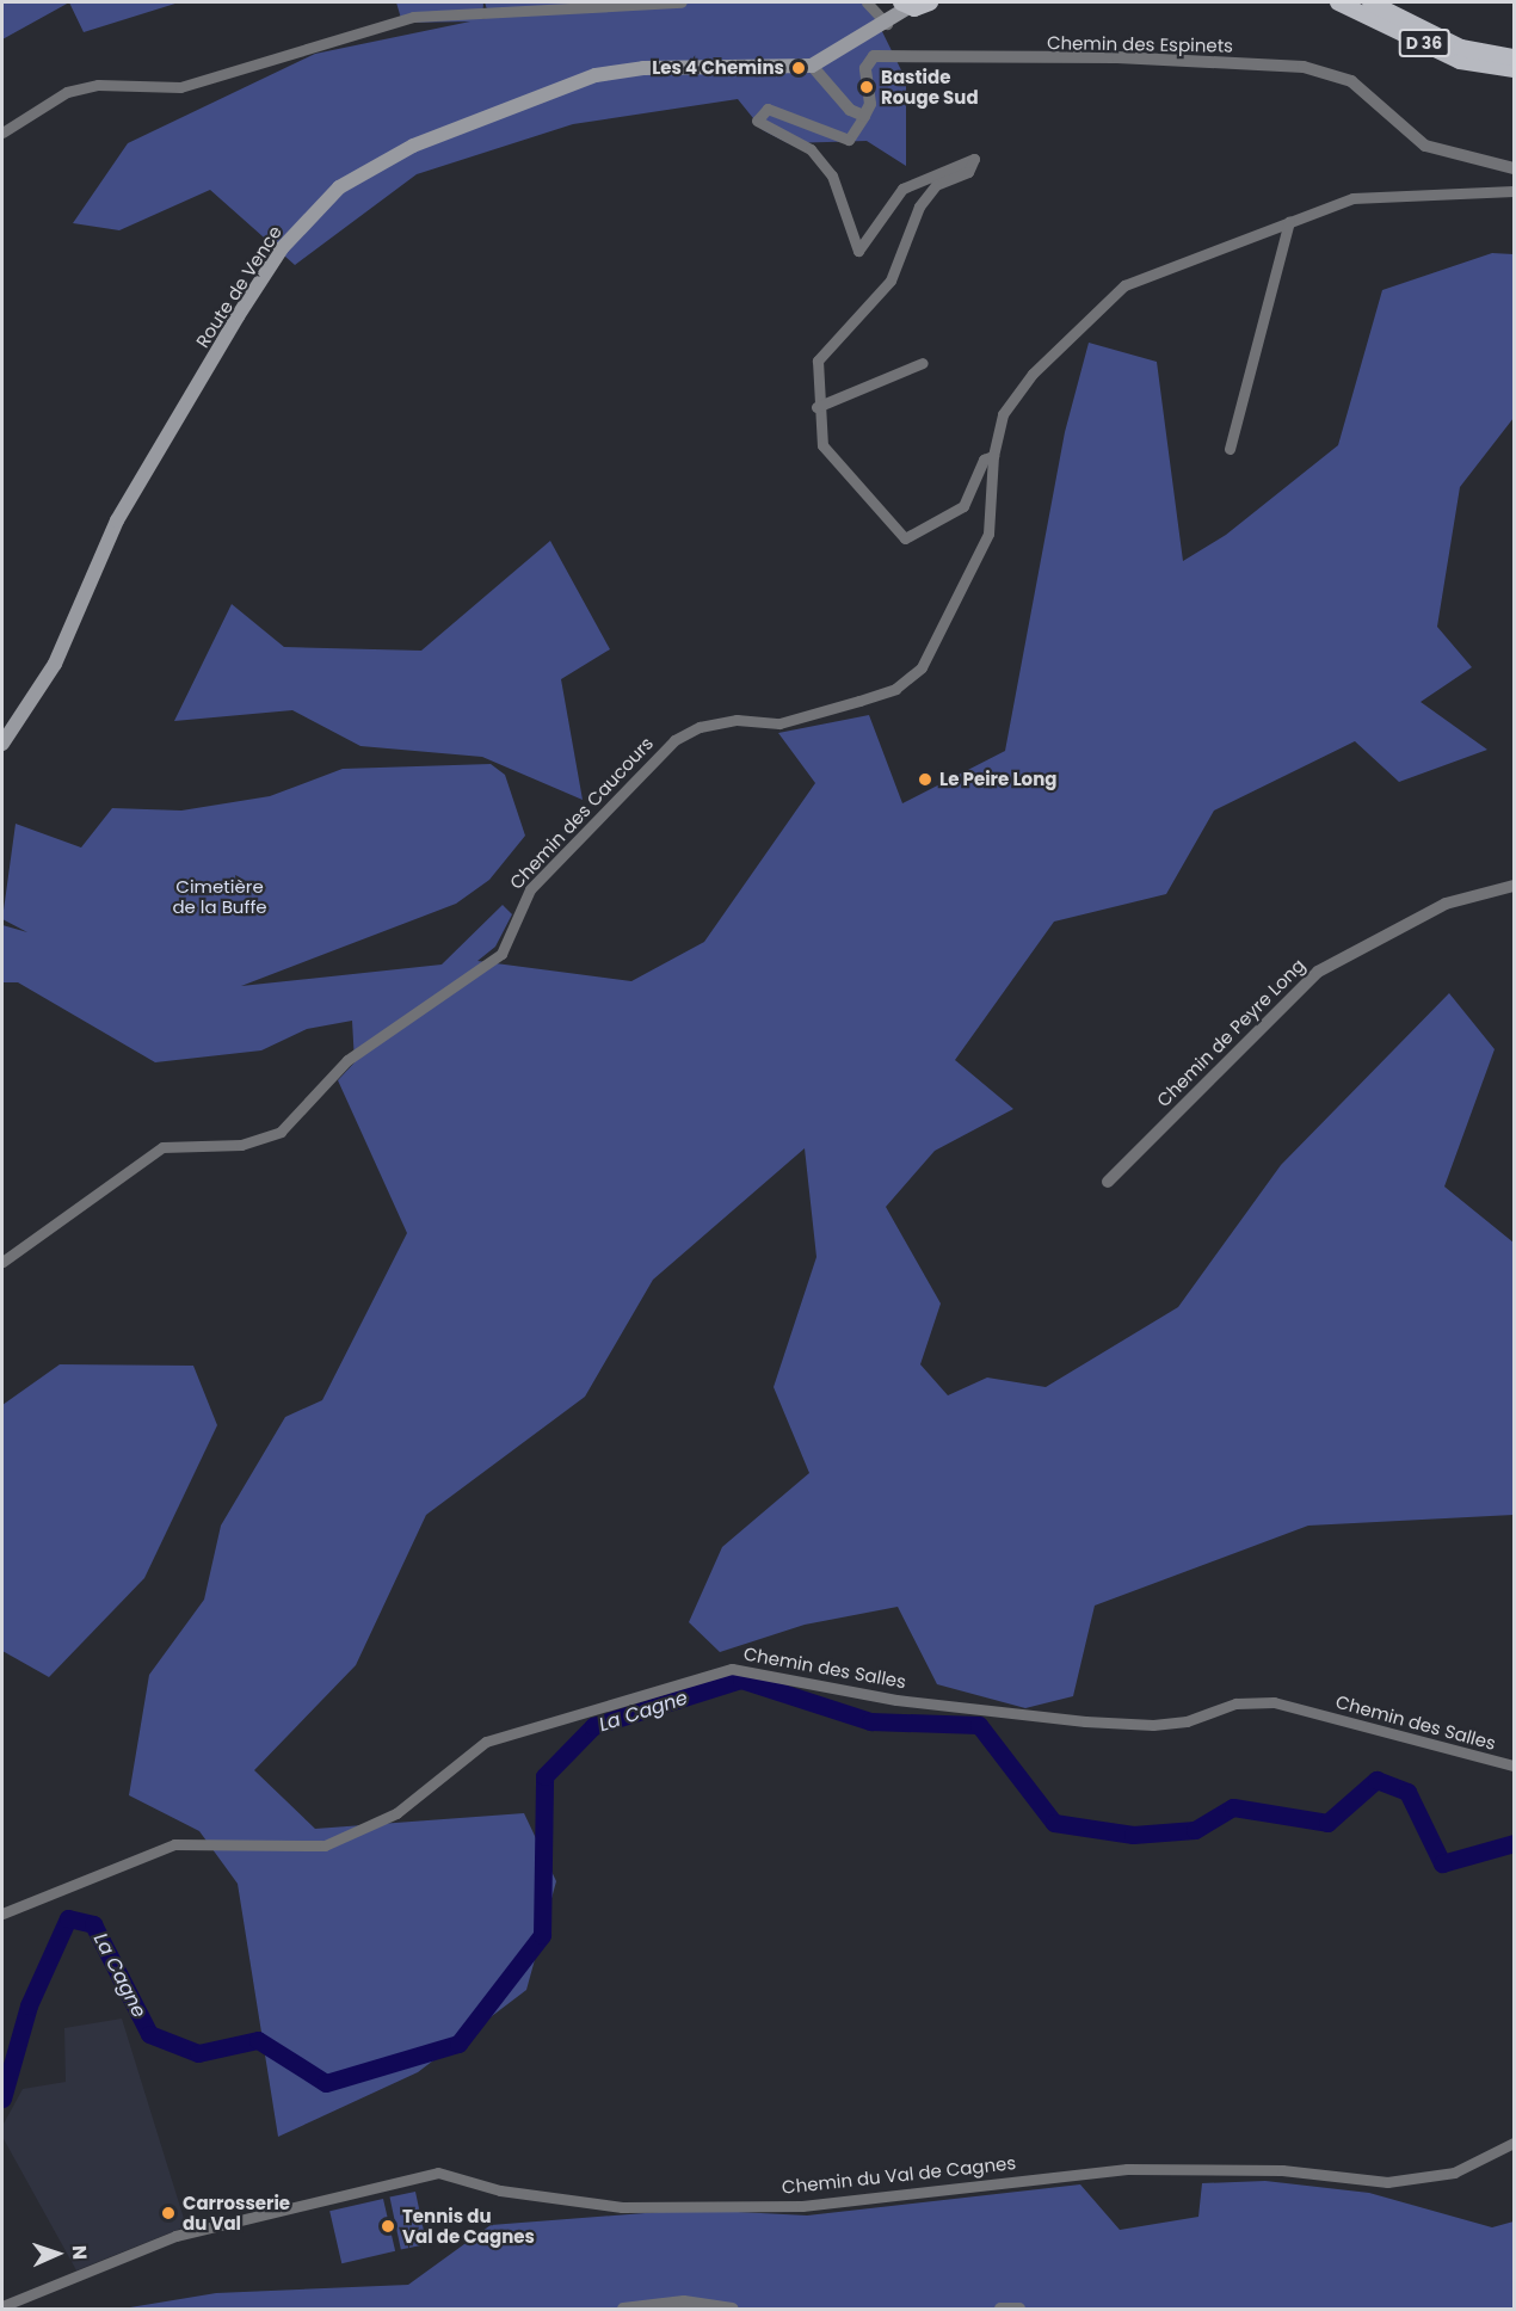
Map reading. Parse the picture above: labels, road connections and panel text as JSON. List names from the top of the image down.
{
  "streets": {
    "main road": ["D 36", "Route de Vence"],
    "street": [
      "Chemin des Espinets",
      "Chemin des Caucours",
      "Chemin de Peyre Long",
      "Chemin des Salles",
      "Chemin du Val de Cagnes"
    ]
  },
  "water": ["La Cagne"],
  "parks": ["Cimetière de la Buffe"],
  "places": [
    "Les 4 Chemins",
    "Bastide Rouge Sud",
    "Le Peire Long",
    "Carrosserie du Val",
    "Tennis du Val de Cagnes"
  ],
  "north": "right"
}
